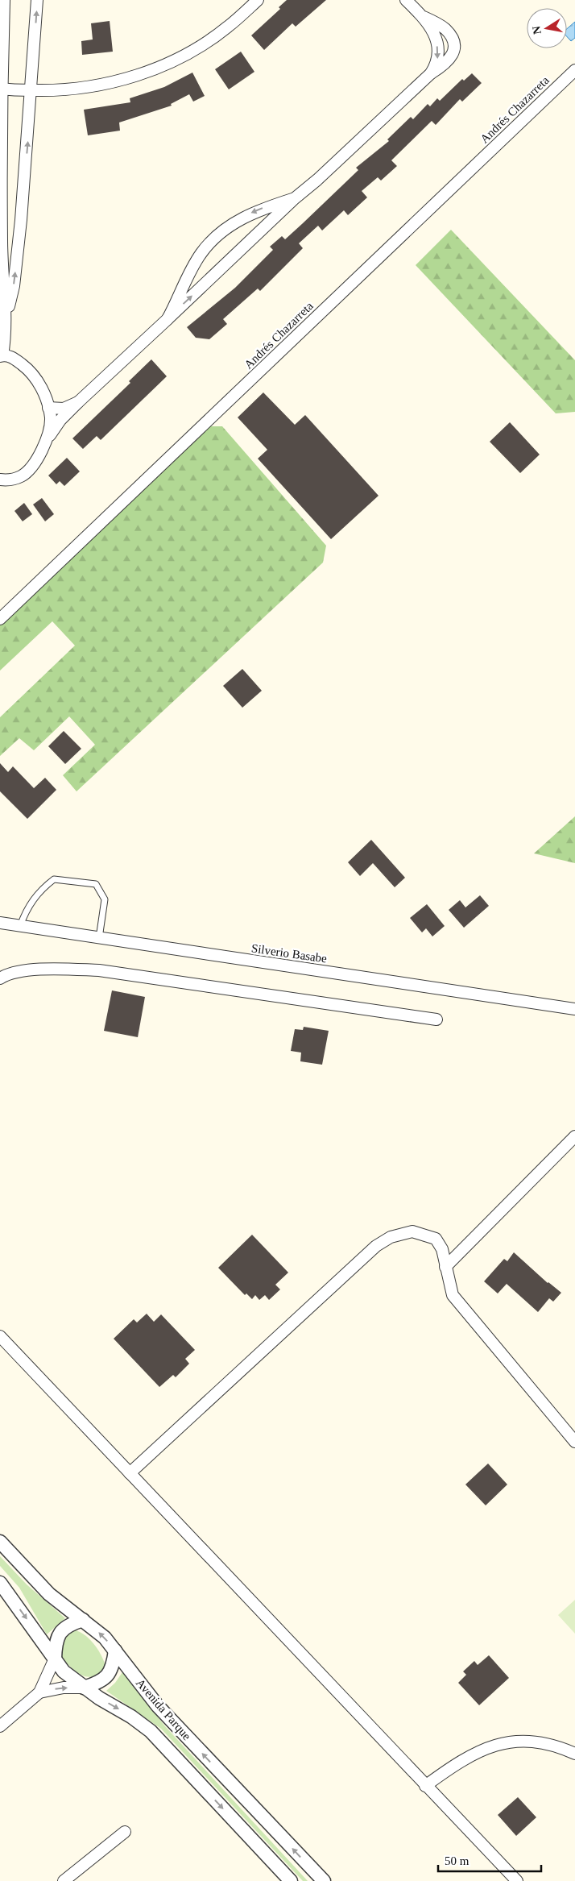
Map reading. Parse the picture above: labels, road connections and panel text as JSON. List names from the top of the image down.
{
  "streets": {
    "street": ["Andrés Chazarreta", "Silverio Basabe", "Avenida Parque"]
  },
  "scale_bar": "50 m",
  "north": "left"
}
